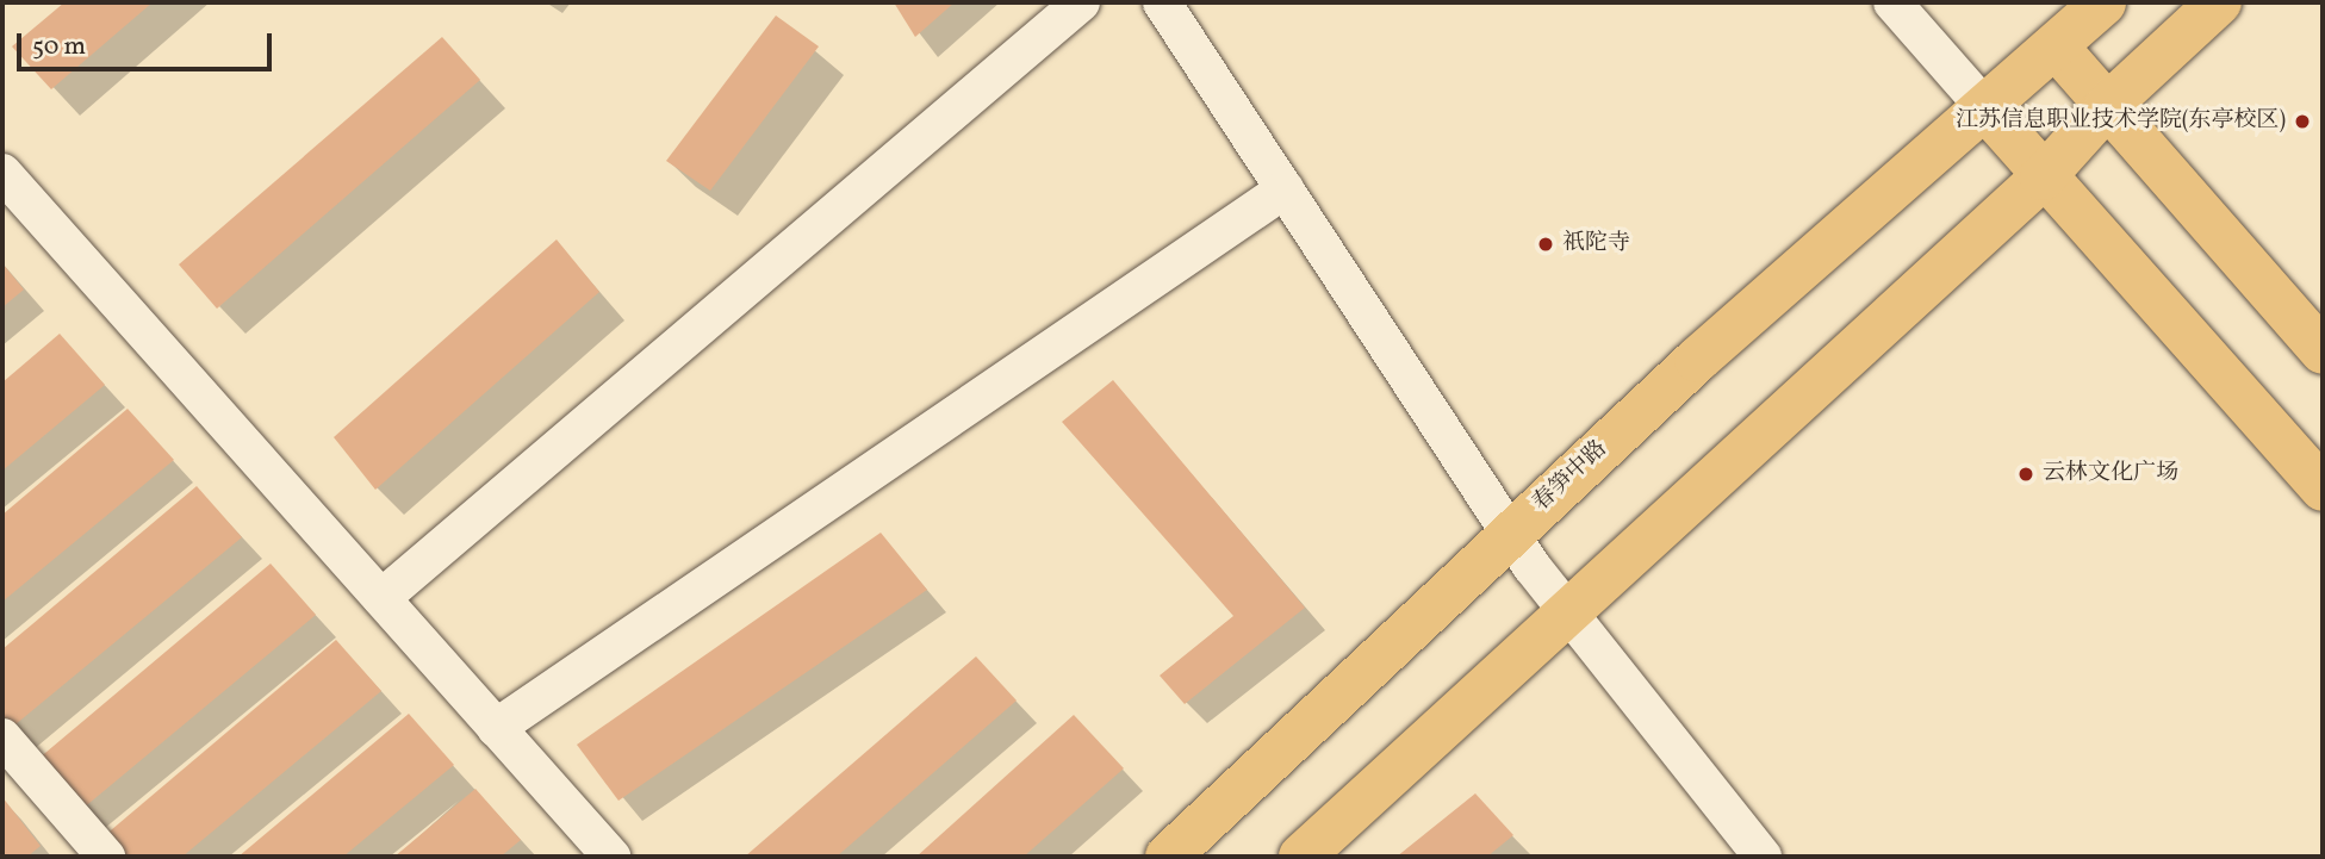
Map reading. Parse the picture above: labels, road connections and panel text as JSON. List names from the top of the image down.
{
  "streets": {
    "main road": ["春笋中路"]
  },
  "places": ["江苏信息职业技术学院(东亭校区)", "祇陀寺", "云林文化广场"],
  "scale_bar": "50 m"
}
